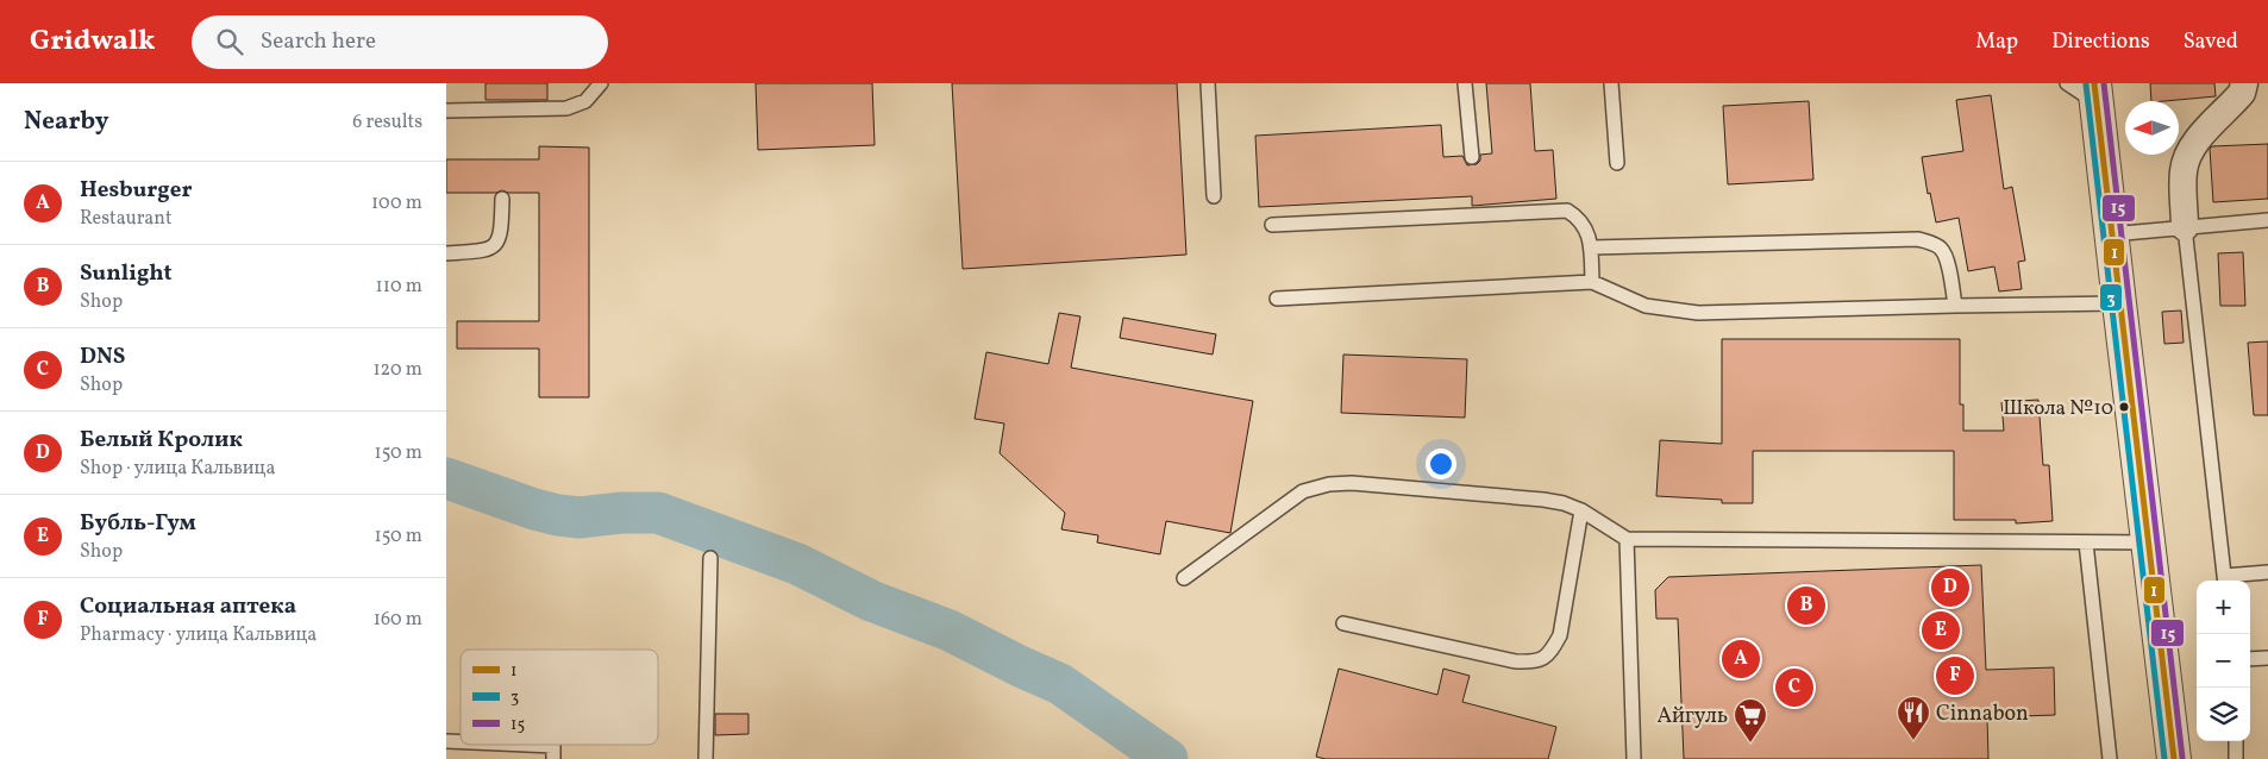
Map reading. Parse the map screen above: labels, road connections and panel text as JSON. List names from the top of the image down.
{
  "places": {
    "other": ["Школа №10"],
    "restaurant": ["Cinnabon"],
    "supermarket": ["Айгуль"]
  },
  "lines": ["transit line 1", "transit line 15", "transit line 3"],
  "legend": ["1", "3", "15"],
  "north": "left",
  "page": {
    "header": "Gridwalk",
    "search": "Search here",
    "nav": ["Map", "Directions", "Saved"],
    "heading": ["Nearby", "6 results"],
    "list": [
      {
        "mark": "A",
        "name": "Hesburger",
        "note": "Restaurant",
        "value": "100 m"
      },
      {
        "mark": "B",
        "name": "Sunlight",
        "note": "Shop",
        "value": "110 m"
      },
      {
        "mark": "C",
        "name": "DNS",
        "note": "Shop",
        "value": "120 m"
      },
      {
        "mark": "D",
        "name": "Белый Кролик",
        "note": "Shop · улица Кальвица",
        "value": "150 m"
      },
      {
        "mark": "E",
        "name": "Бубль-Гум",
        "note": "Shop",
        "value": "150 m"
      },
      {
        "mark": "F",
        "name": "Социальная аптека",
        "note": "Pharmacy · улица Кальвица",
        "value": "160 m"
      }
    ],
    "pins": [
      "D",
      "B",
      "E",
      "A",
      "F",
      "C"
    ],
    "map_buttons": ["+", "−"]
  }
}
